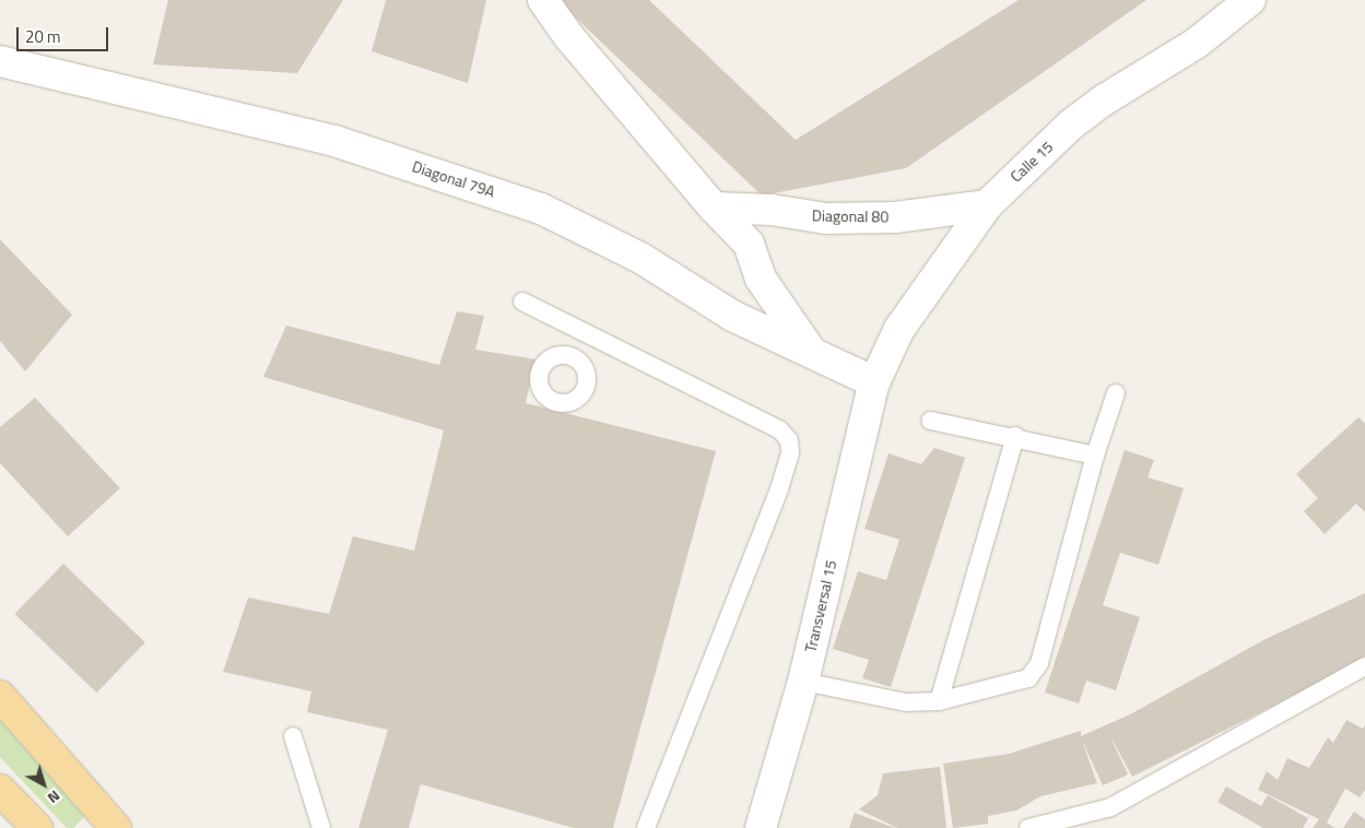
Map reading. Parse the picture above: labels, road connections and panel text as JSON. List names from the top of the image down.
{
  "streets": {
    "street": [
      "Calle 15",
      "Diagonal 79A",
      "Diagonal 80",
      "Transversal 15"
    ]
  },
  "crossings": [
    ["Calle 15", "Diagonal 79A"],
    ["Calle 15", "Diagonal 80"],
    ["Calle 15", "Transversal 15"],
    ["Diagonal 79A", "Transversal 15"]
  ],
  "scale_bar": "20 m",
  "north": "bottom right"
}
